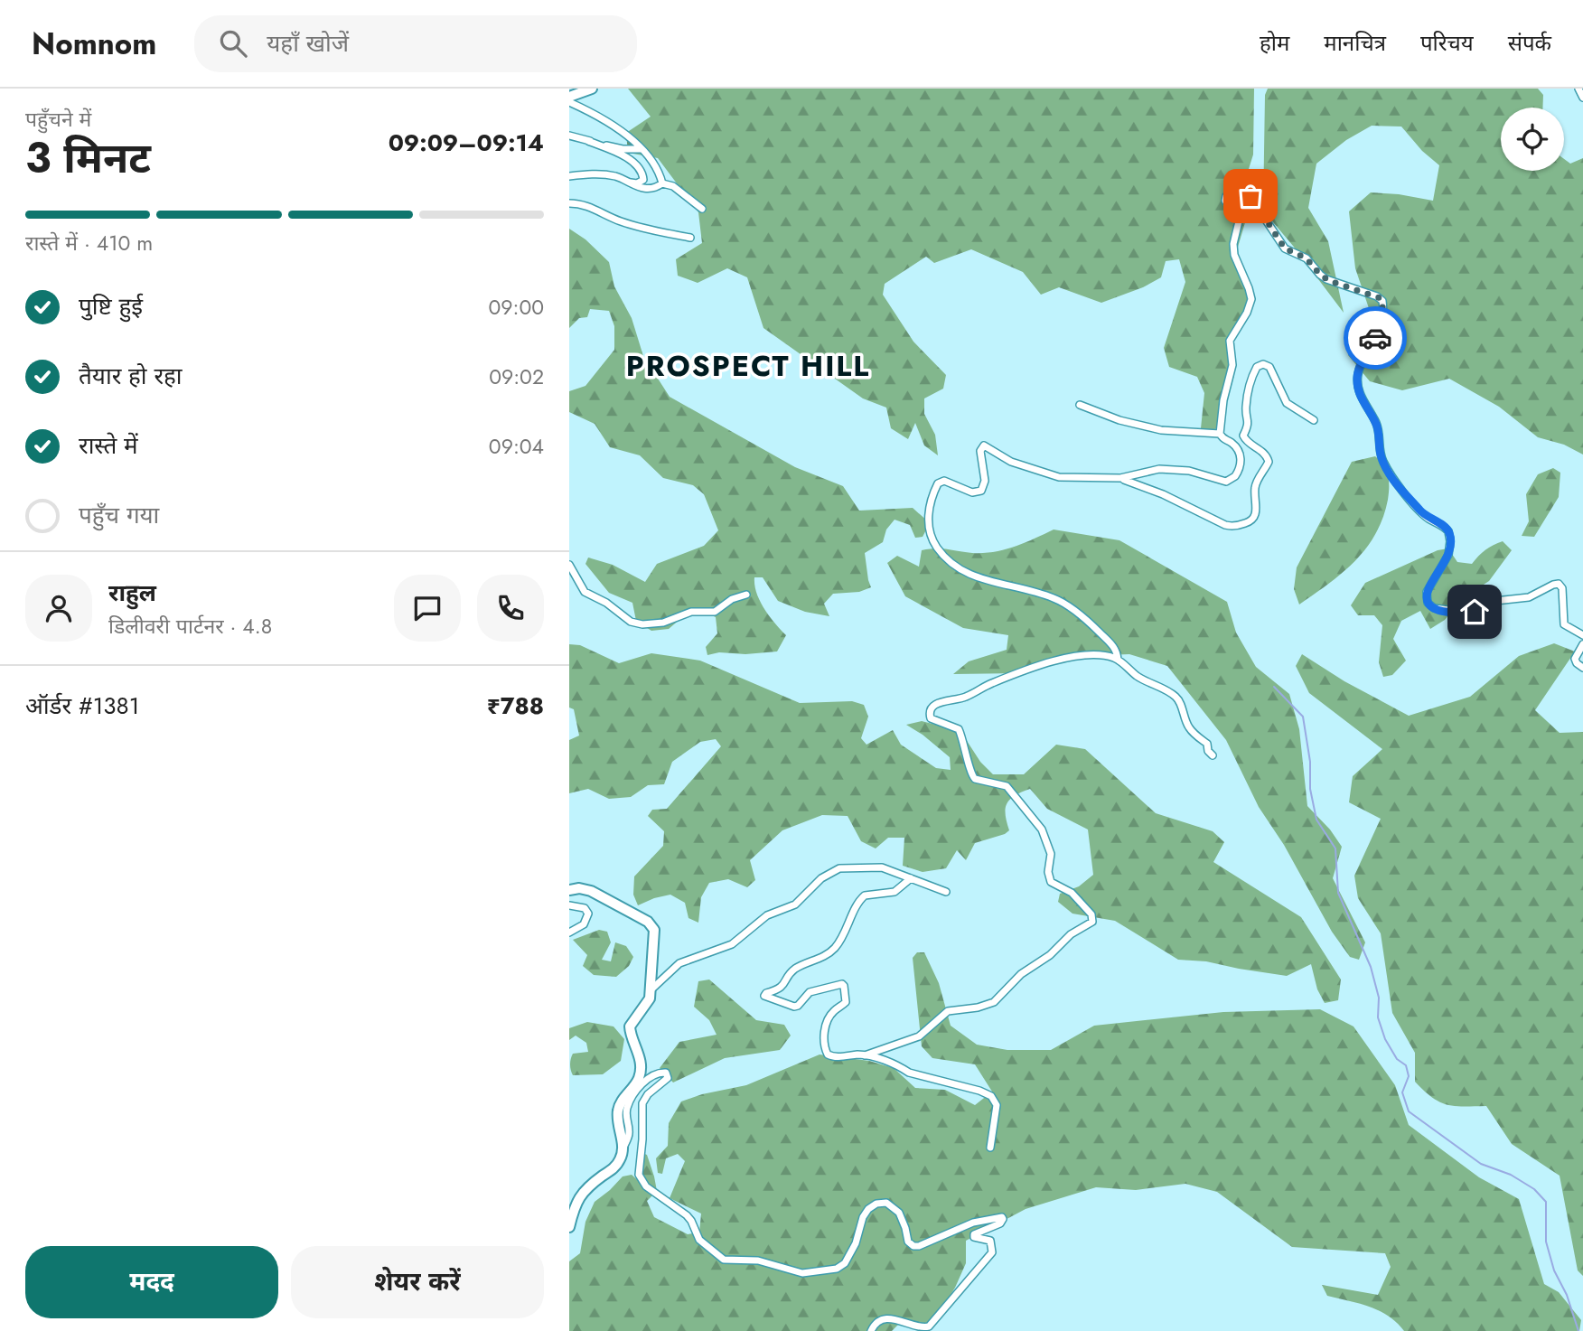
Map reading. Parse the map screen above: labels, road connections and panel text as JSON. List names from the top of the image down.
{
  "districts": ["PROSPECT HILL"],
  "page": {
    "header": "Nomnom",
    "search": "यहाँ खोजें",
    "nav": [
      "होम",
      "मानचित्र",
      "परिचय",
      "संपर्क"
    ],
    "heading": ["3 मिनट", "पहुँचने में", "09:09–09:14"],
    "panel": [
      "राहुल",
      "डिलीवरी पार्टनर · 4.8",
      "ऑर्डर #1381",
      "₹788"
    ],
    "bar": "रास्ते में · 410 m",
    "list": [
      ["पुष्टि हुई", "09:00"],
      ["तैयार हो रहा", "09:02"],
      ["रास्ते में", "09:04"],
      "पहुँच गया"
    ],
    "buttons": ["मदद", "शेयर करें"]
  }
}
